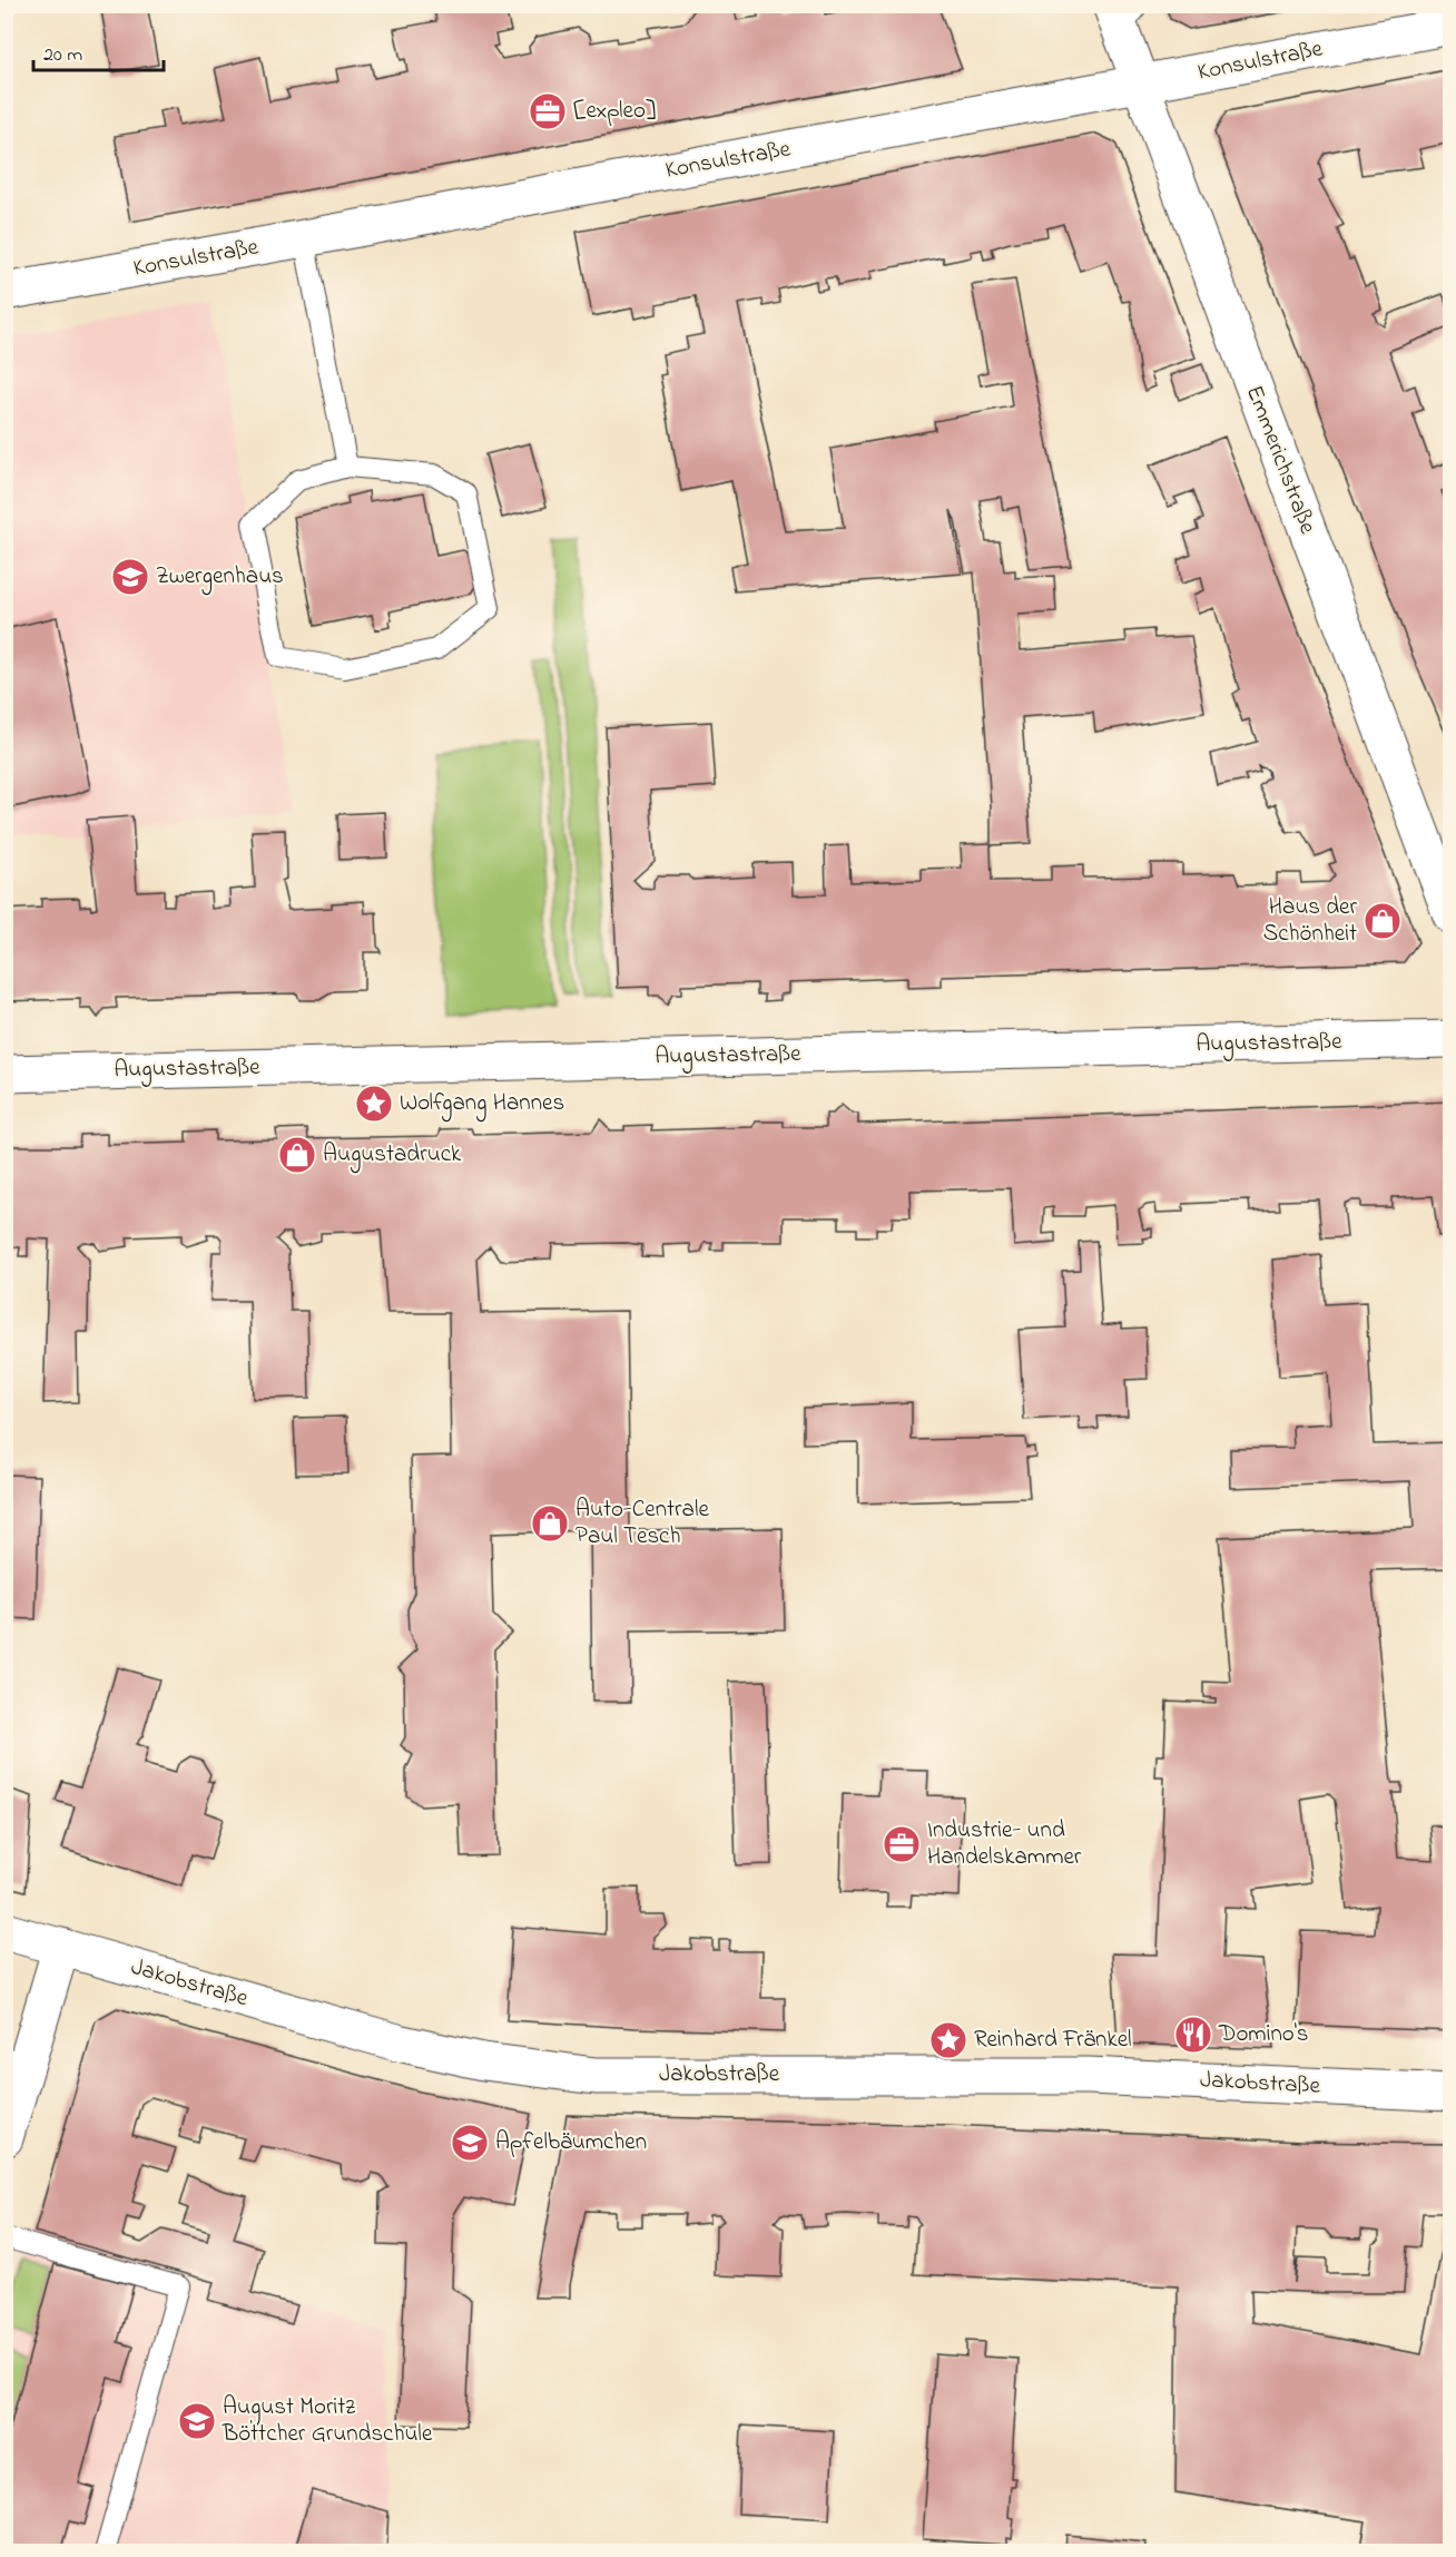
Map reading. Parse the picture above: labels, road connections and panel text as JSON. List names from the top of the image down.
{
  "streets": {
    "street": [
      "Konsulstraße",
      "Emmerichstraße",
      "Augustastraße",
      "Jakobstraße"
    ]
  },
  "crossings": [
    ["Konsulstraße", "Emmerichstraße"]
  ],
  "places": {
    "office": ["[expleo]", "Industrie- und Handelskammer"],
    "school or university": ["Zwergenhaus", "Apfelbäumchen", "August Moritz Böttcher Grundschule"],
    "shop": ["Haus der Schönheit", "Augustadruck", "Auto-Centrale Paul Tesch"],
    "place": ["Wolfgang Hannes", "Reinhard Fränkel"],
    "restaurant": ["Domino's"]
  },
  "scale_bar": "20 m"
}
